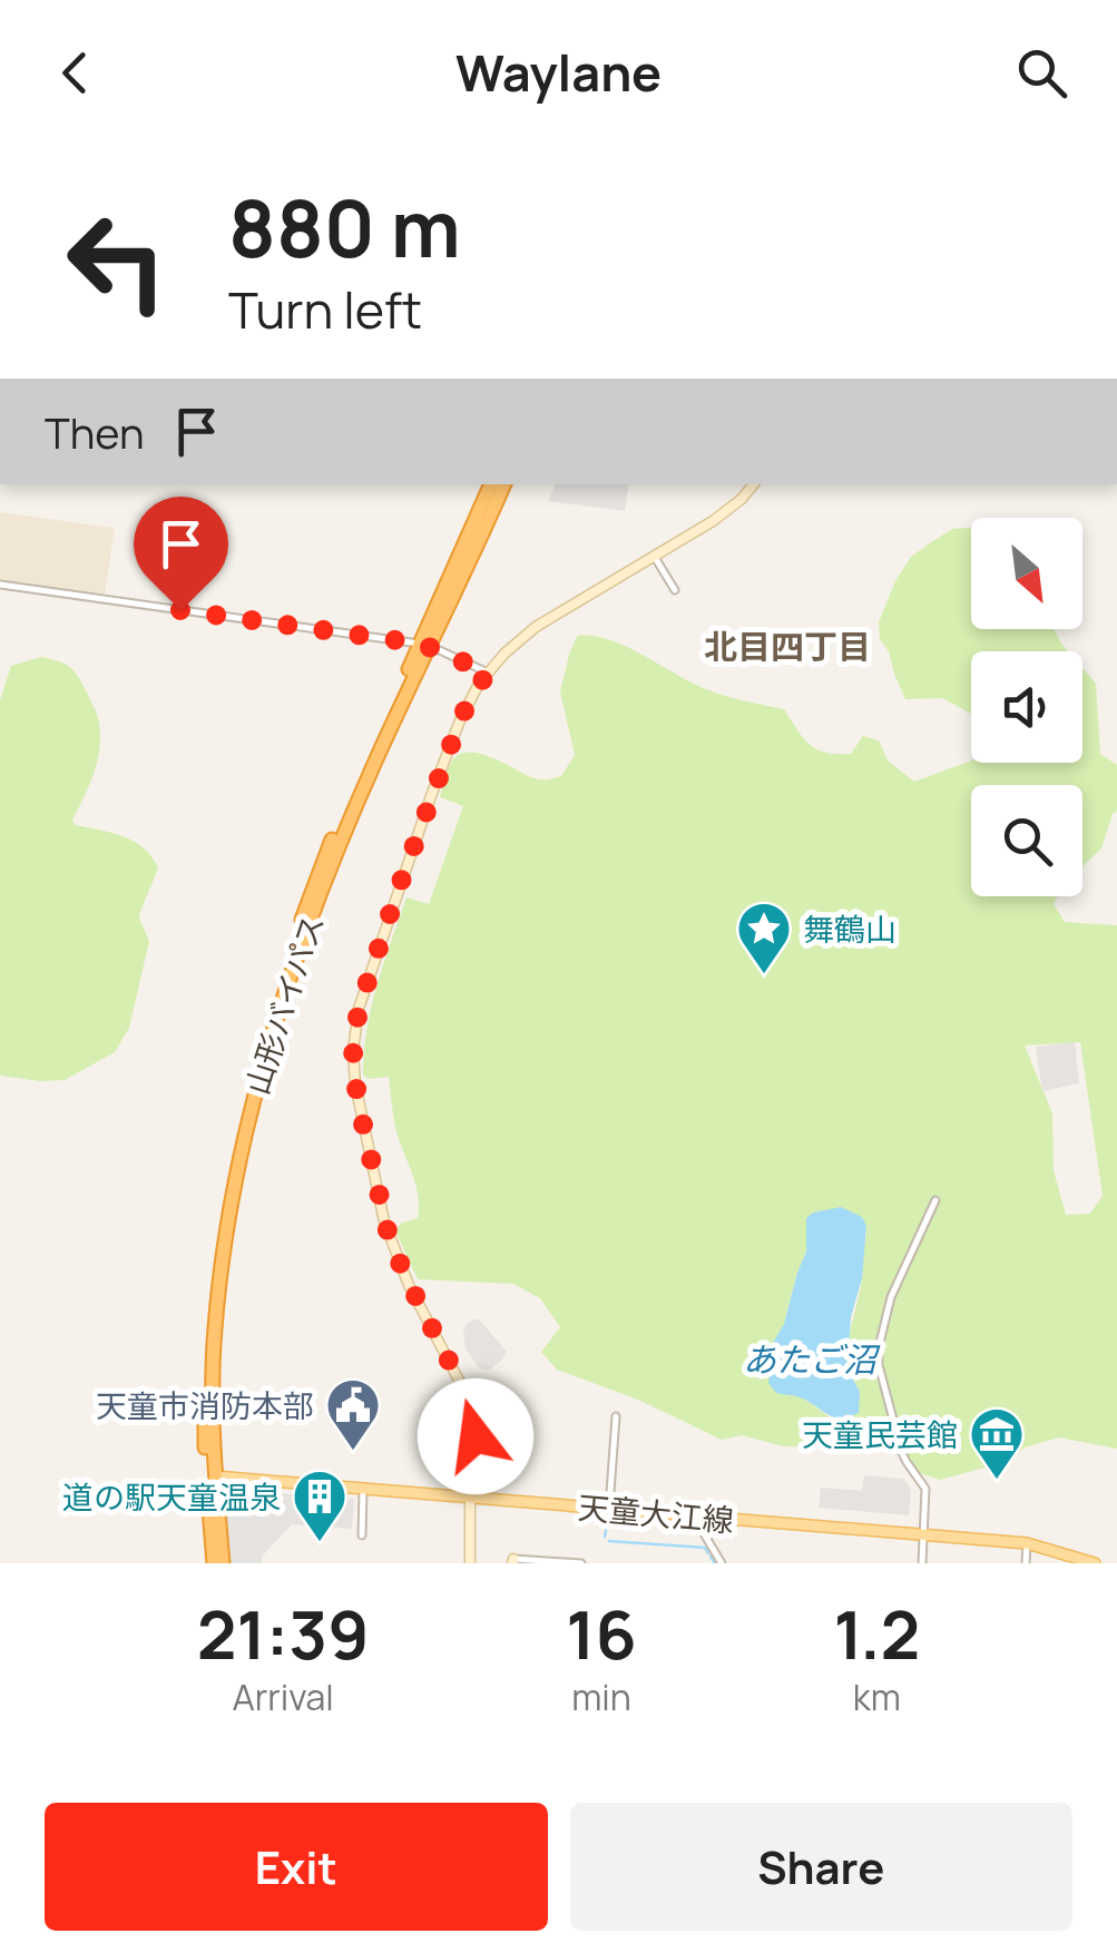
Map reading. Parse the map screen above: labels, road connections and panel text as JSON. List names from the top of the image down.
{
  "streets": {
    "highway": ["山形バイパス"],
    "main road": ["天童大江線"]
  },
  "crossings": [
    ["山形バイパス", "天童大江線"]
  ],
  "districts": ["北目四丁目"],
  "water": ["あたご沼"],
  "places": {
    "place": ["舞鶴山"],
    "public building": ["天童市消防本部"],
    "museum": ["天童民芸館"],
    "building": ["道の駅天童温泉"]
  },
  "north": "bottom right",
  "page": {
    "header": "Waylane",
    "turn": ["880 m", "Turn left"],
    "then": "Then",
    "eta": [
      "21:39",
      "Arrival",
      "16",
      "min",
      "1.2",
      "km"
    ],
    "buttons": ["Exit", "Share"]
  }
}
